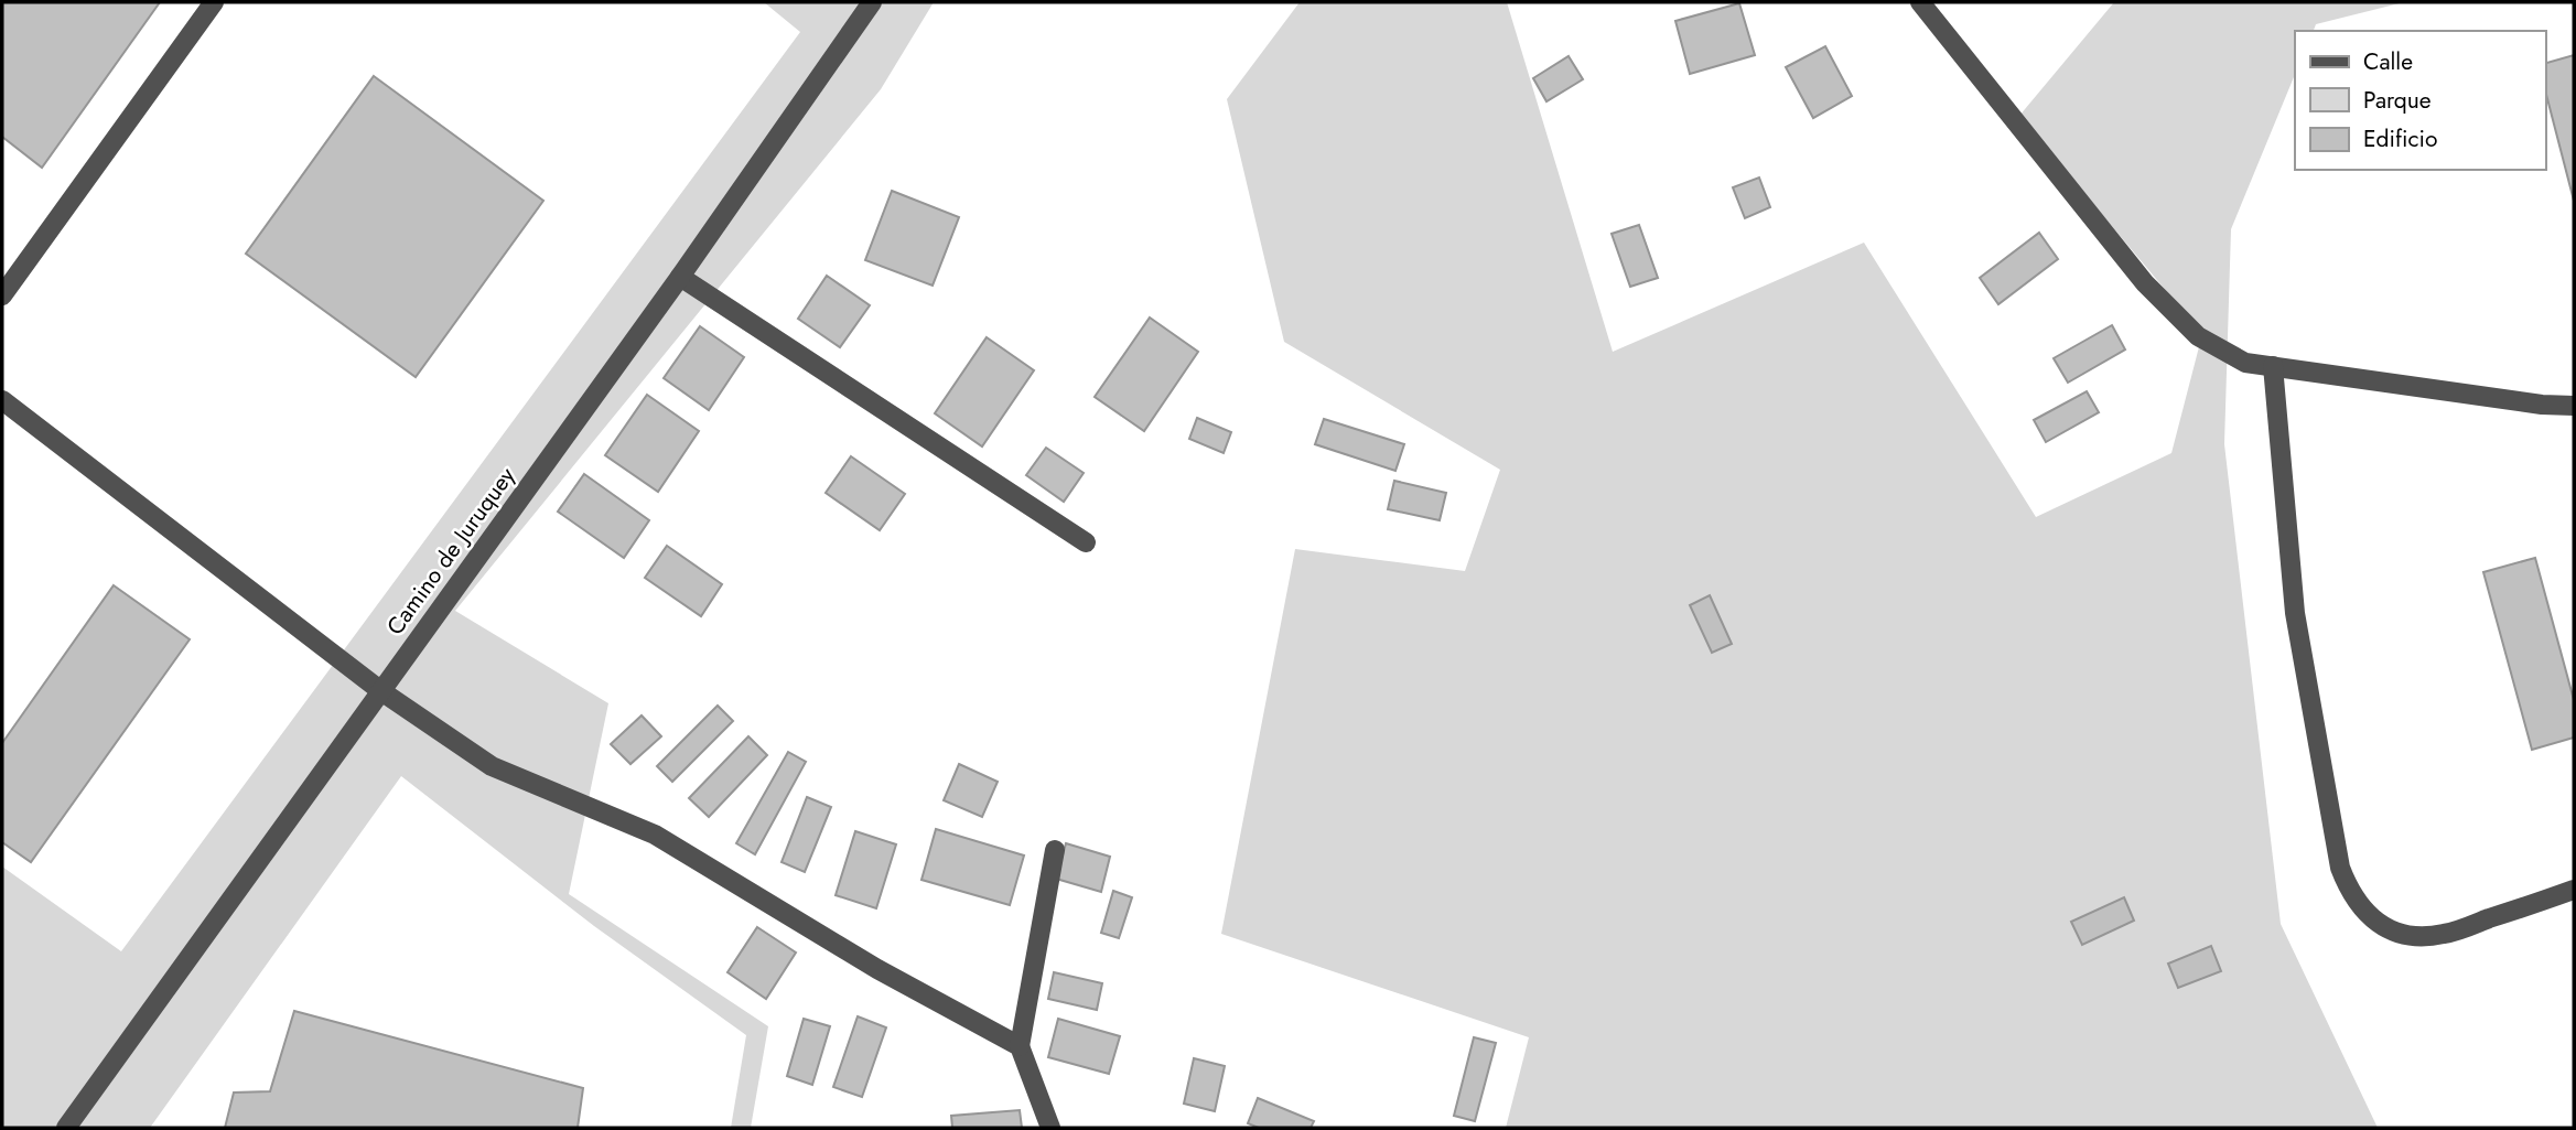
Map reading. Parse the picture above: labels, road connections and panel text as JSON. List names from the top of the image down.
{
  "streets": {
    "street": ["Camino de Juruquey"]
  },
  "legend": ["Calle", "Parque", "Edificio"]
}
